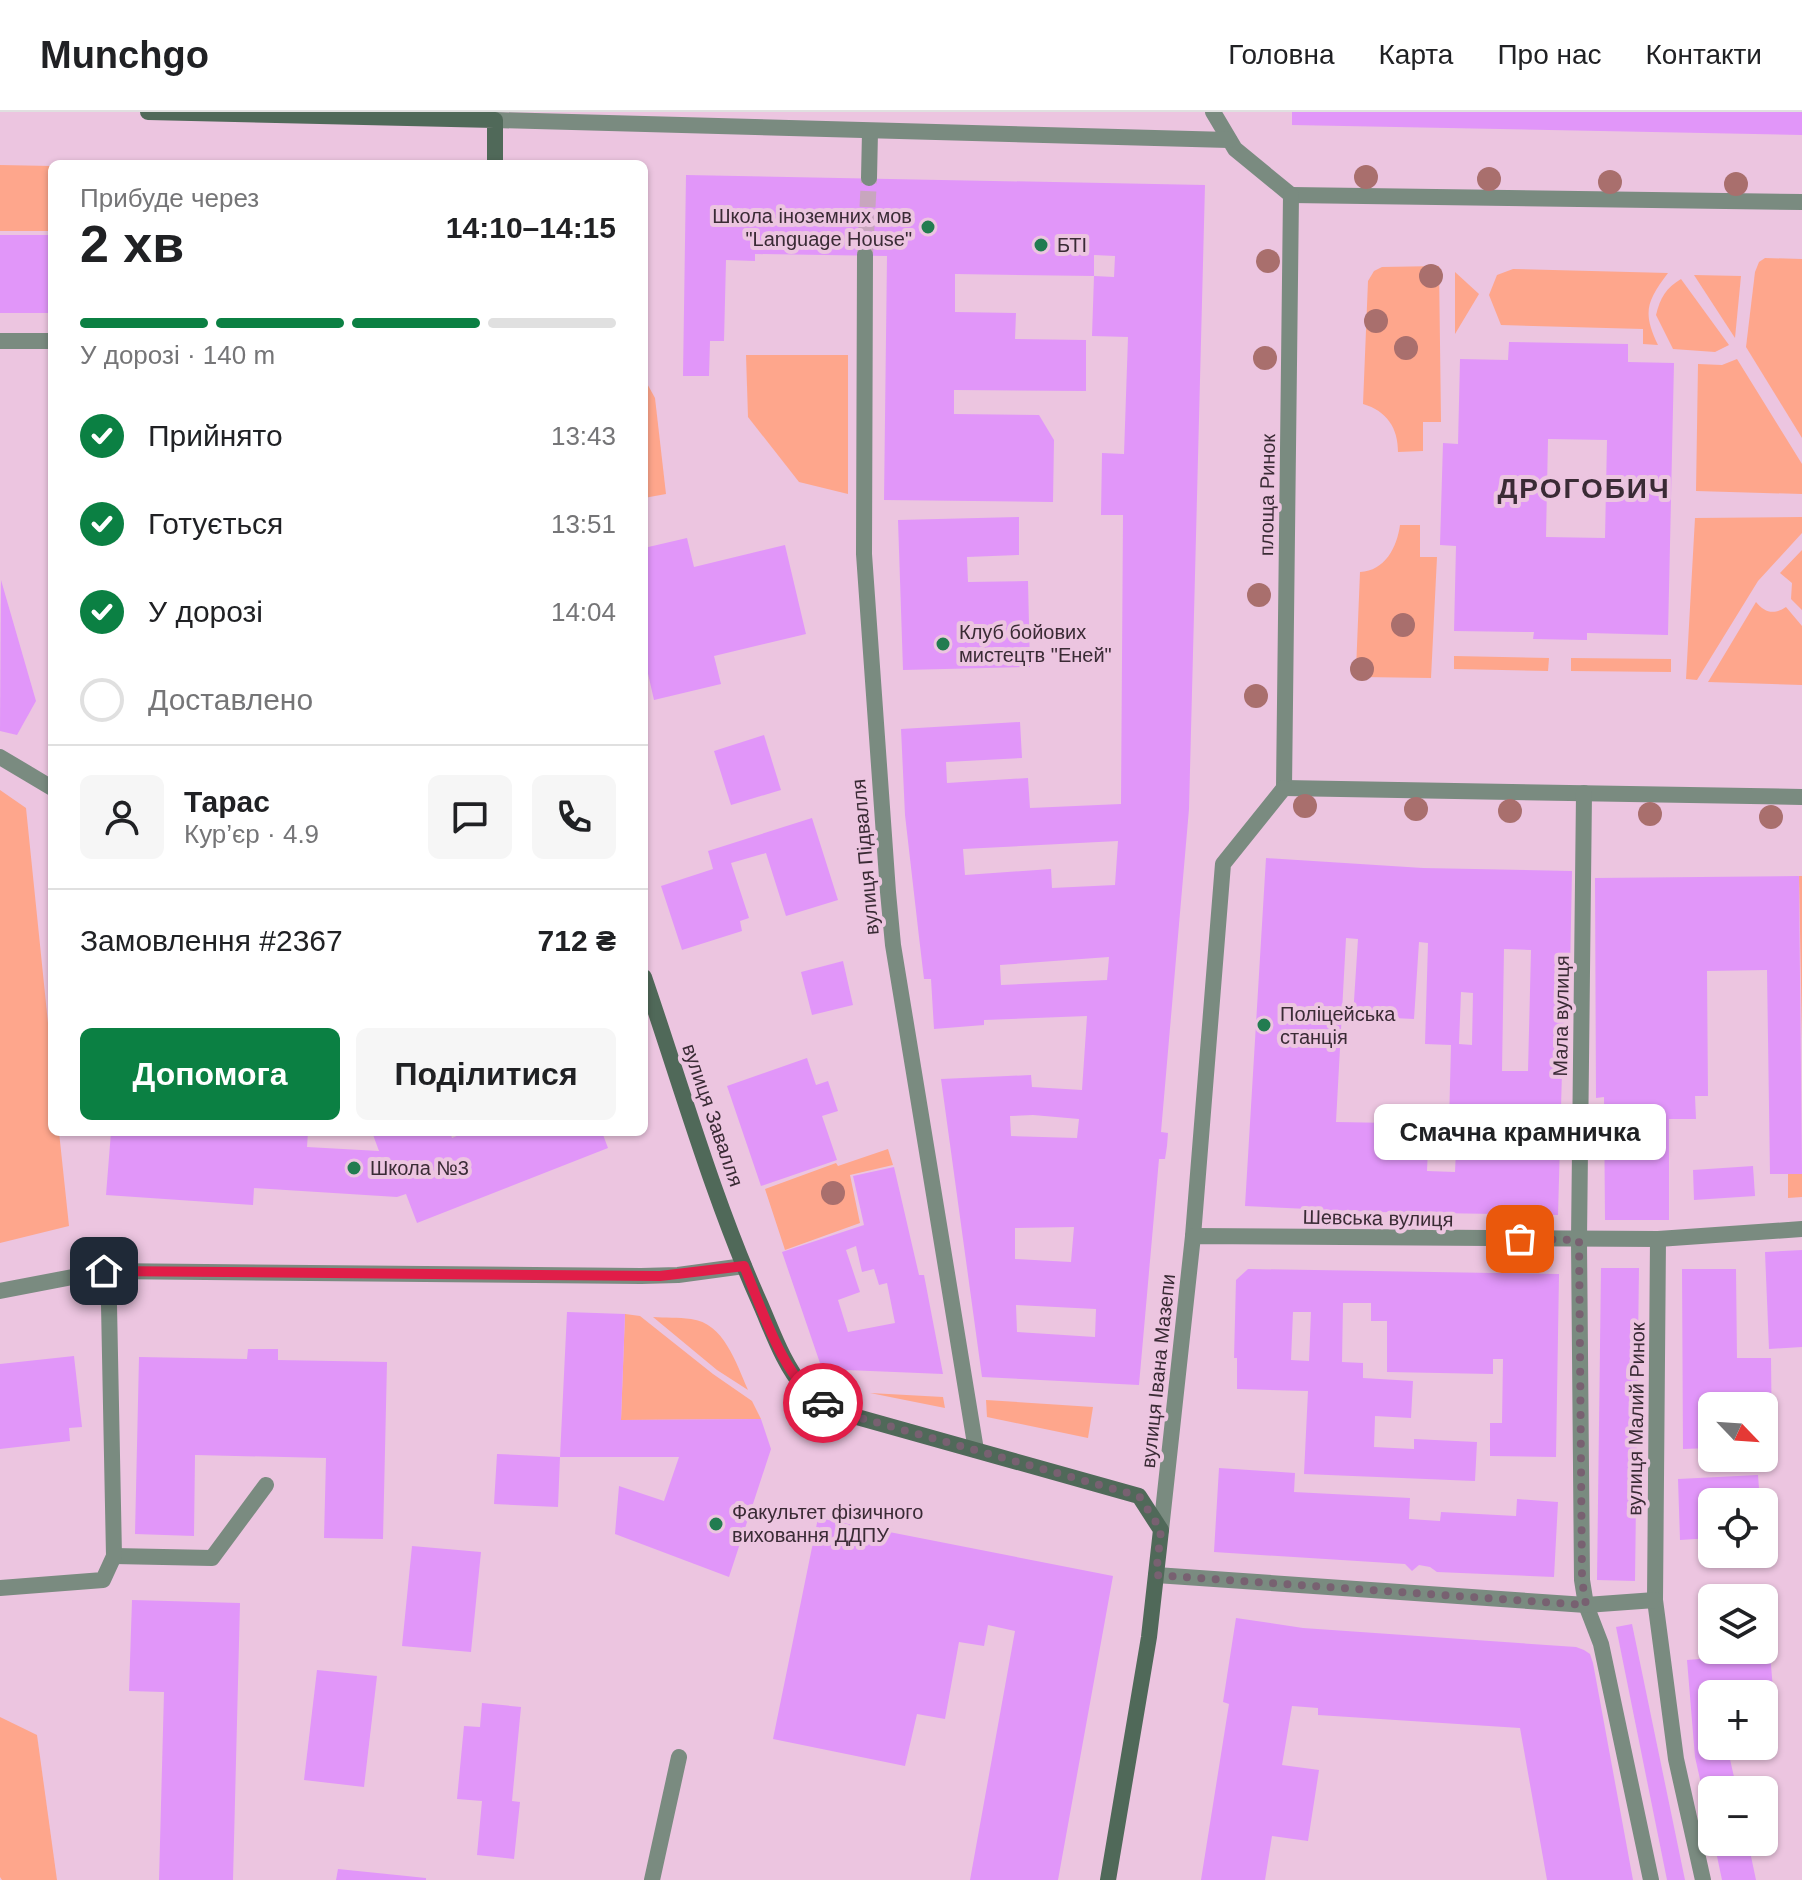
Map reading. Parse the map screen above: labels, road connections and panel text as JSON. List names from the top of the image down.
{
  "streets": {
    "main road": ["вулиця Завалля", "вулиця Івана Мазепи"],
    "street": [
      "площа Ринок",
      "вулиця Підвалля",
      "Мала вулиця",
      "Шевська вулиця",
      "вулиця Малий Ринок"
    ]
  },
  "crossings": [
    ["площа Ринок", "вулиця Івана Мазепи"],
    ["вулиця Підвалля", "вулиця Завалля"],
    ["Мала вулиця", "Шевська вулиця"],
    ["вулиця Завалля", "вулиця Івана Мазепи"],
    ["Шевська вулиця", "вулиця Івана Мазепи"],
    ["Шевська вулиця", "вулиця Малий Ринок"]
  ],
  "districts": ["ДРОГОБИЧ"],
  "places": [
    "Школа іноземних мов \"Language House\"",
    "БТІ",
    "Клуб бойових мистецтв \"Еней\"",
    "Поліцейська станція",
    "Школа №3",
    "Смачна крамничка",
    "Факультет фізичного виховання ДДПУ"
  ],
  "north": "bottom right",
  "page": {
    "header": "Munchgo",
    "nav": [
      "Головна",
      "Карта",
      "Про нас",
      "Контакти"
    ],
    "heading": ["2 хв", "Прибуде через", "14:10–14:15"],
    "panel": [
      "Тарас",
      "Кур’єр · 4.9",
      "Замовлення #2367",
      "712 ₴"
    ],
    "bar": "У дорозі · 140 m",
    "list": [
      ["Прийнято", "13:43"],
      ["Готується", "13:51"],
      ["У дорозі", "14:04"],
      "Доставлено"
    ],
    "buttons": ["Допомога", "Поділитися"],
    "bubble": "Смачна крамничка",
    "map_buttons": ["+", "−"]
  }
}
